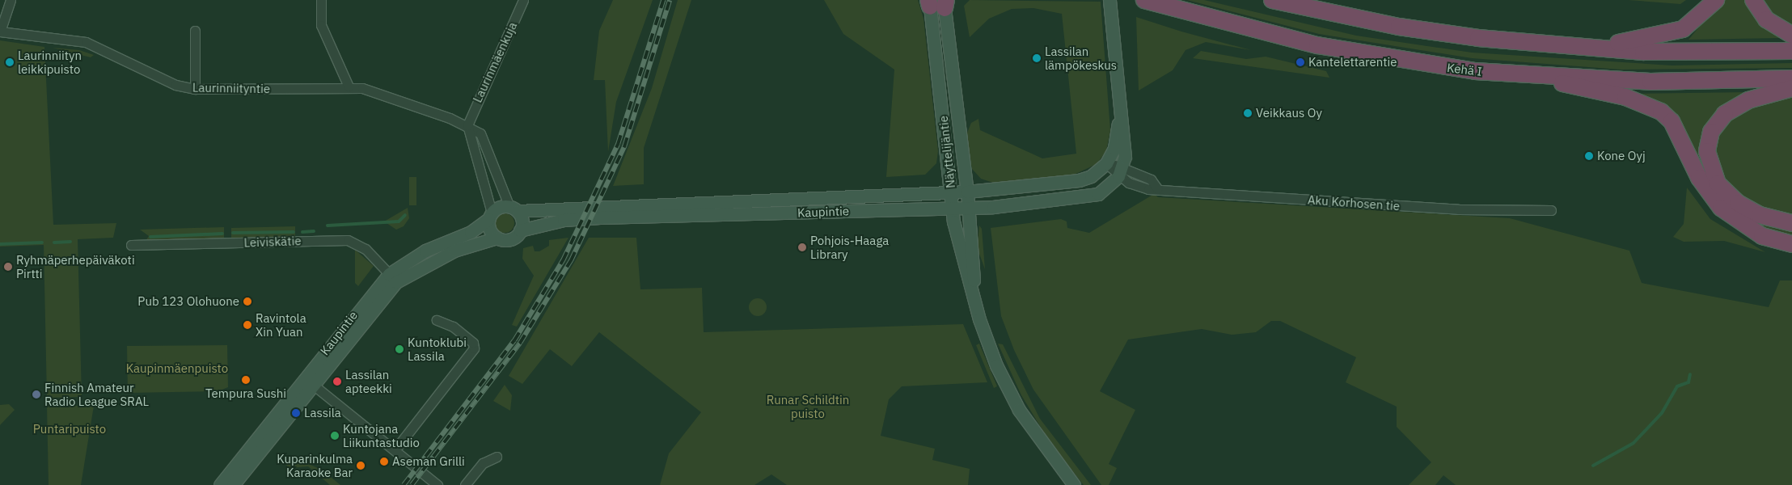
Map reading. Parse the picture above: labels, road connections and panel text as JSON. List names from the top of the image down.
{
  "streets": {
    "highway": ["Kehä I"],
    "main road": ["Näyttelijäntie", "Kaupintie"],
    "street": [
      "Laurinmäenkuja",
      "Laurinniityntie",
      "Aku Korhosen tie",
      "Leiviskätie"
    ]
  },
  "crossings": [
    ["Laurinmäenkuja", "Laurinniityntie"],
    ["Laurinniityntie", "Kaupintie"],
    ["Näyttelijäntie", "Kaupintie"],
    ["Aku Korhosen tie", "Kaupintie"],
    ["Kaupintie", "Leiviskätie"]
  ],
  "parks": ["Kaupinmäenpuisto", "Runar Schildtin puisto", "Puntaripuisto"],
  "places": [
    "Lassilan lämpökeskus",
    "Laurinniityn leikkipuisto",
    "Kantelettarentie",
    "Veikkaus Oy",
    "Kone Oyj",
    "Pohjois-Haaga Library",
    "Ryhmäperhepäiväkoti Pirtti",
    "Pub 123 Olohuone",
    "Ravintola Xin Yuan",
    "Kuntoklubi Lassila",
    "Tempura Sushi",
    "Lassilan apteekki",
    "Finnish Amateur Radio League SRAL",
    "Lassila",
    "Kuntojana Liikuntastudio",
    "Aseman Grilli",
    "Kuparinkulma Karaoke Bar"
  ]
}
